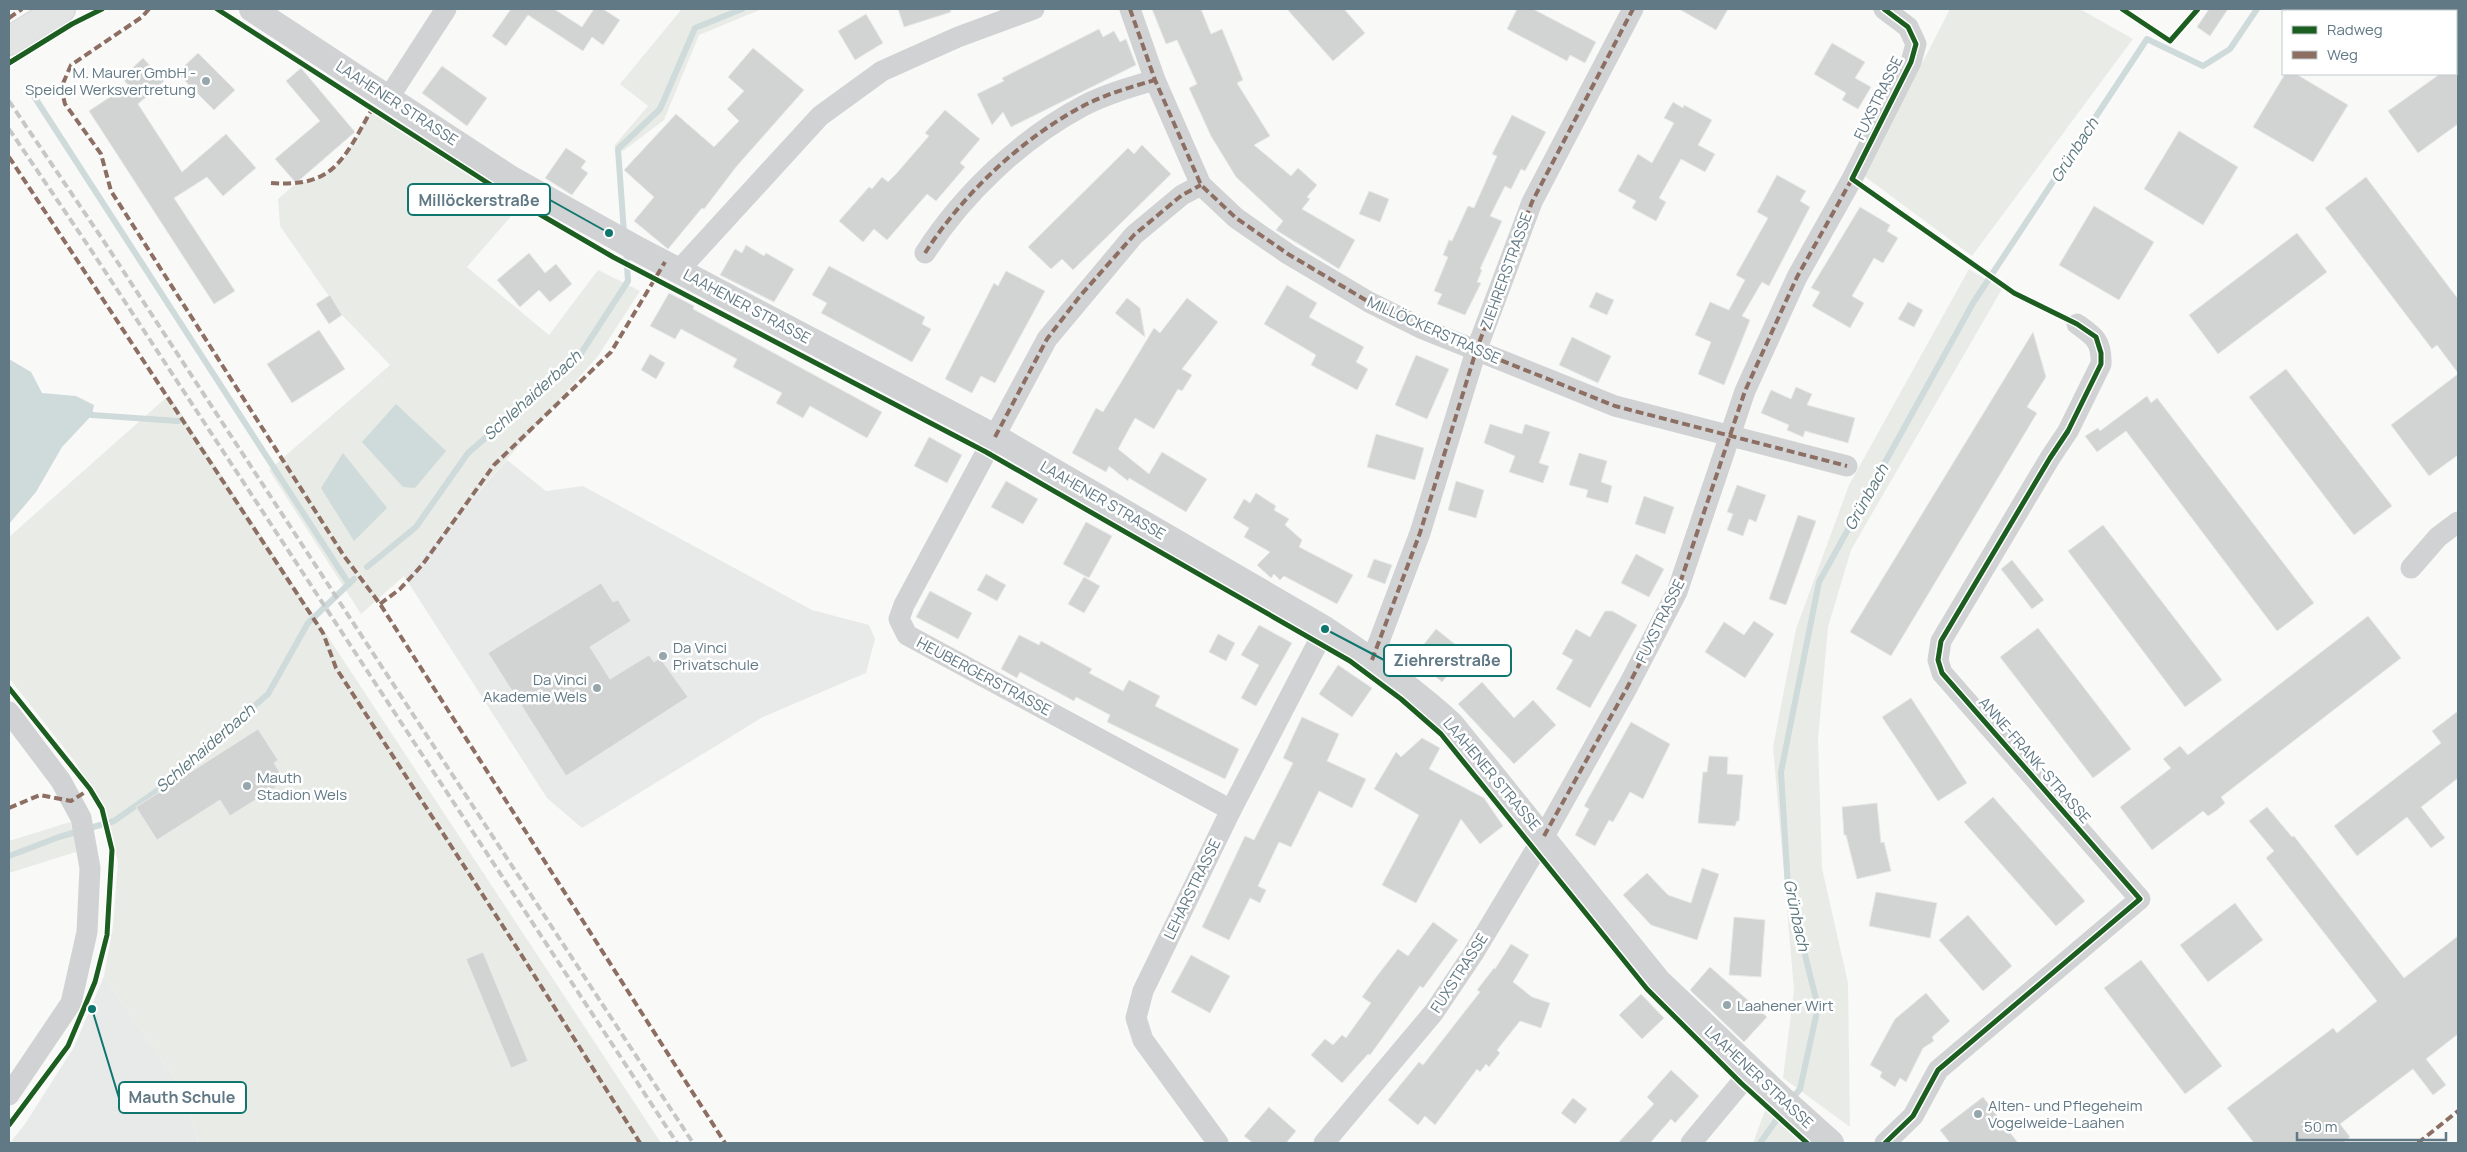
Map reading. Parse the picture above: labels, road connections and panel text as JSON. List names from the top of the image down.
{
  "streets": {
    "street": [
      "FUXSTRASSE",
      "LAAHENER STRASSE",
      "ZIEHRERSTRASSE",
      "MILLÖCKERSTRASSE",
      "HEUBERGERSTRASSE",
      "ANNE-FRANK-STRASSE",
      "LEHARSTRASSE"
    ]
  },
  "crossings": [
    ["FUXSTRASSE", "LAAHENER STRASSE"],
    ["FUXSTRASSE", "MILLÖCKERSTRASSE"],
    ["LAAHENER STRASSE", "ZIEHRERSTRASSE"],
    ["LAAHENER STRASSE", "HEUBERGERSTRASSE"],
    ["LAAHENER STRASSE", "LEHARSTRASSE"],
    ["ZIEHRERSTRASSE", "MILLÖCKERSTRASSE"],
    ["MILLÖCKERSTRASSE", "HEUBERGERSTRASSE"],
    ["HEUBERGERSTRASSE", "LEHARSTRASSE"]
  ],
  "water": ["Grünbach", "Schlehaiderbach"],
  "places": [
    "M. Maurer GmbH - Speidel Werksvertretung",
    "Millöckerstraße",
    "Ziehrerstraße",
    "Da Vinci Privatschule",
    "Da Vinci Akademie Wels",
    "Mauth Stadion Wels",
    "Laahener Wirt",
    "Mauth Schule",
    "Alten- und Pflegeheim Vogelweide-Laahen"
  ],
  "legend": ["Radweg", "Weg"],
  "scale_bar": "50 m"
}
